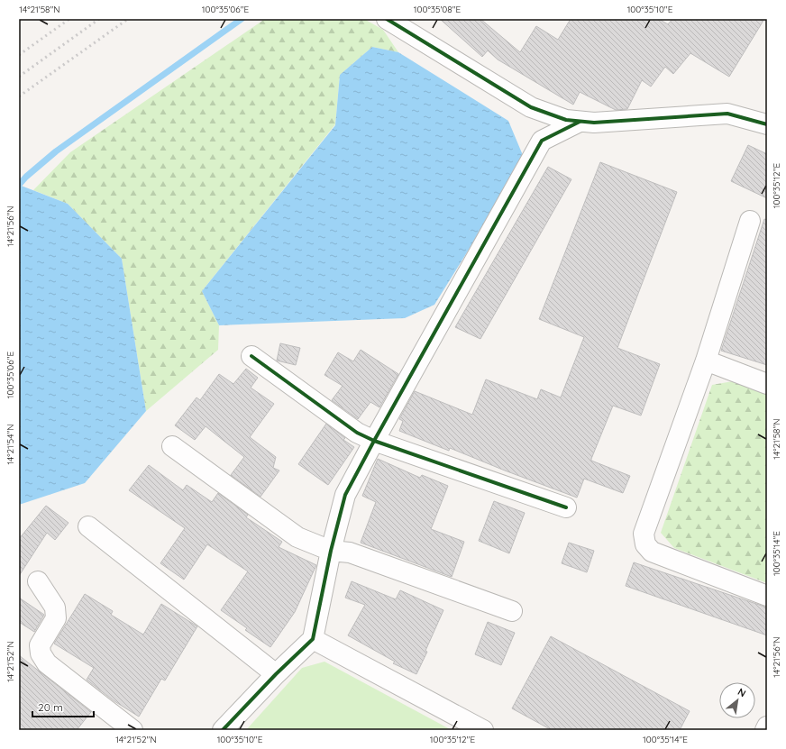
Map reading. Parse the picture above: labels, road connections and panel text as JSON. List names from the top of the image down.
{
  "scale_bar": "20 m",
  "north": "top right",
  "coordinates": [
    "14°21'58\"N",
    "100°35'06\"E",
    "100°35'08\"E",
    "100°35'10\"E",
    "100°35'12\"E",
    "14°21'56\"N",
    "14°21'54\"N",
    "100°35'14\"E",
    "14°21'52\"N"
  ]
}
